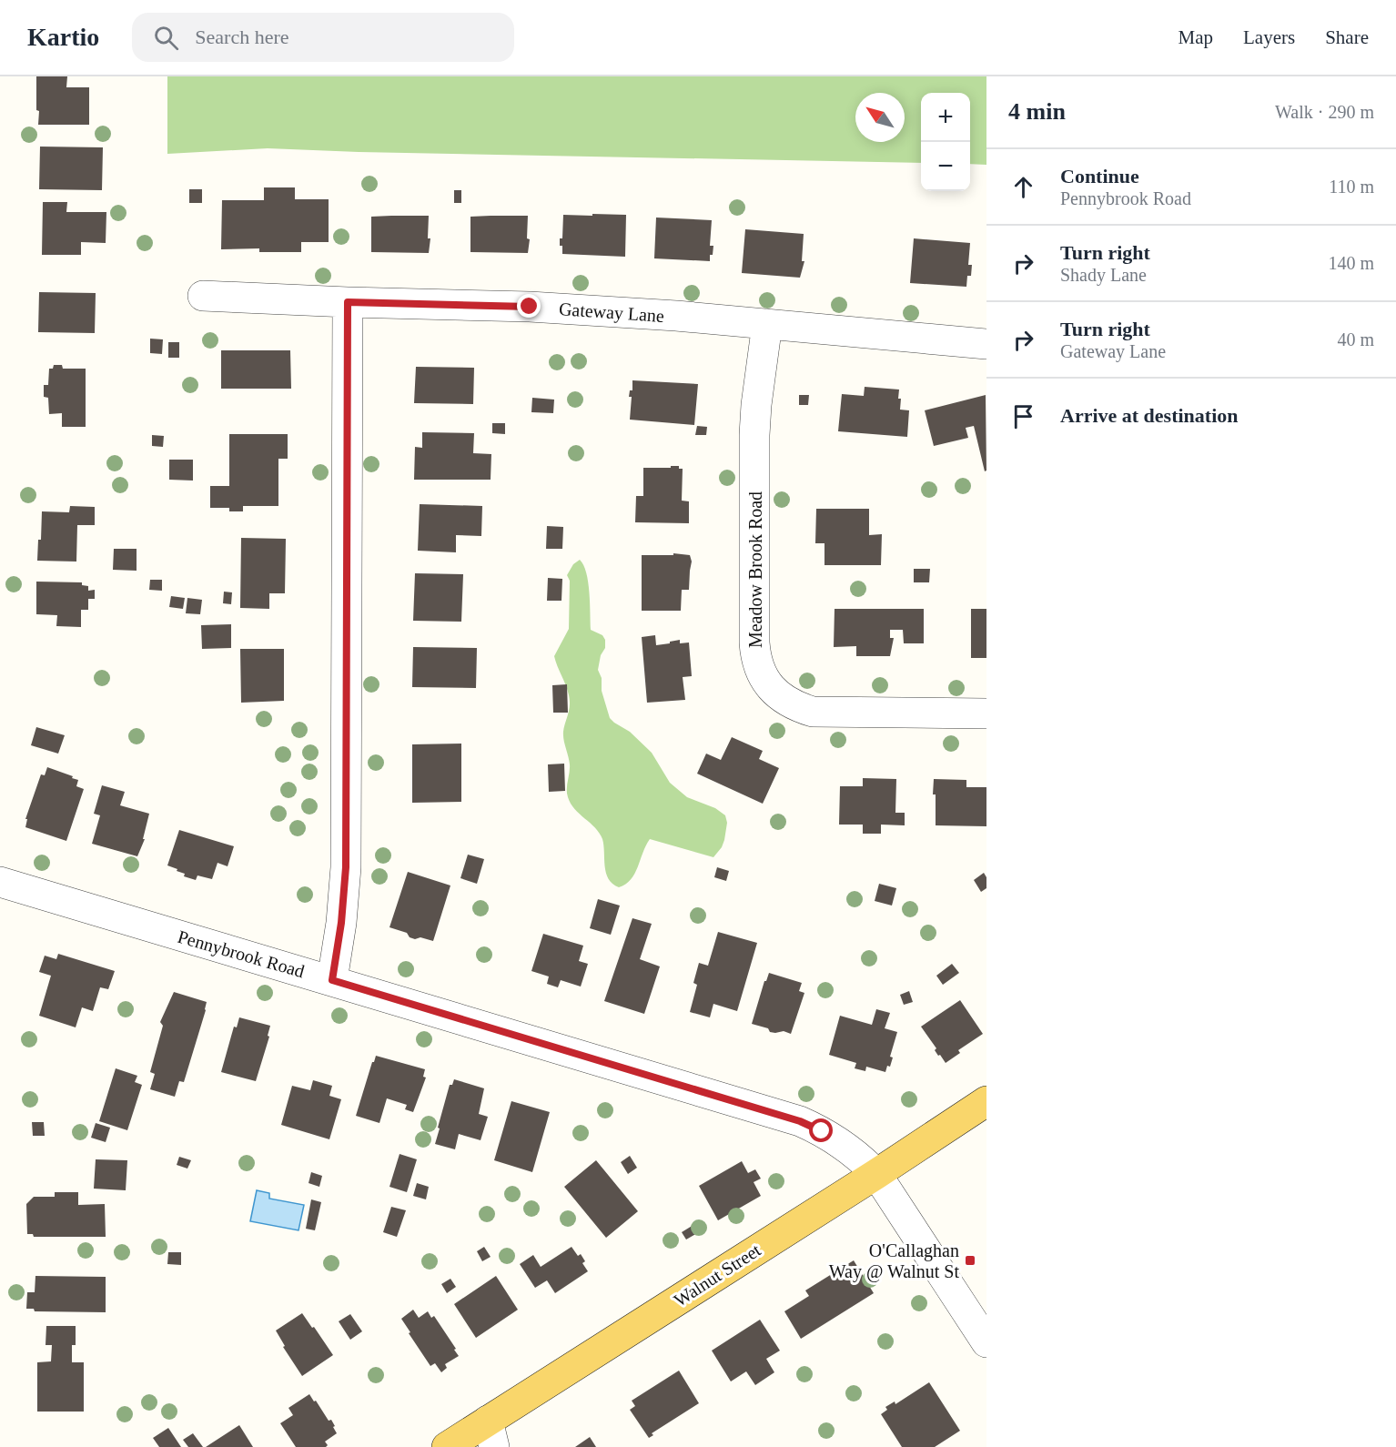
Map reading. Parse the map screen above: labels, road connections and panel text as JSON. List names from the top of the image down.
{
  "streets": {
    "main road": ["Walnut Street"],
    "street": ["Gateway Lane", "Meadow Brook Road", "Pennybrook Road"]
  },
  "crossings": [
    ["Gateway Lane", "Meadow Brook Road"],
    ["Pennybrook Road", "Walnut Street"]
  ],
  "places": {
    "transit": ["O'Callaghan Way @ Walnut St"]
  },
  "north": "top left",
  "page": {
    "header": "Kartio",
    "search": "Search here",
    "nav": ["Map", "Layers", "Share"],
    "heading": ["4 min", "Walk · 290 m"],
    "map_buttons": ["+", "−"],
    "list": [
      ["Continue", "Pennybrook Road", "110 m"],
      ["Turn right", "Shady Lane", "140 m"],
      ["Turn right", "Gateway Lane", "40 m"],
      "Arrive at destination"
    ]
  }
}
